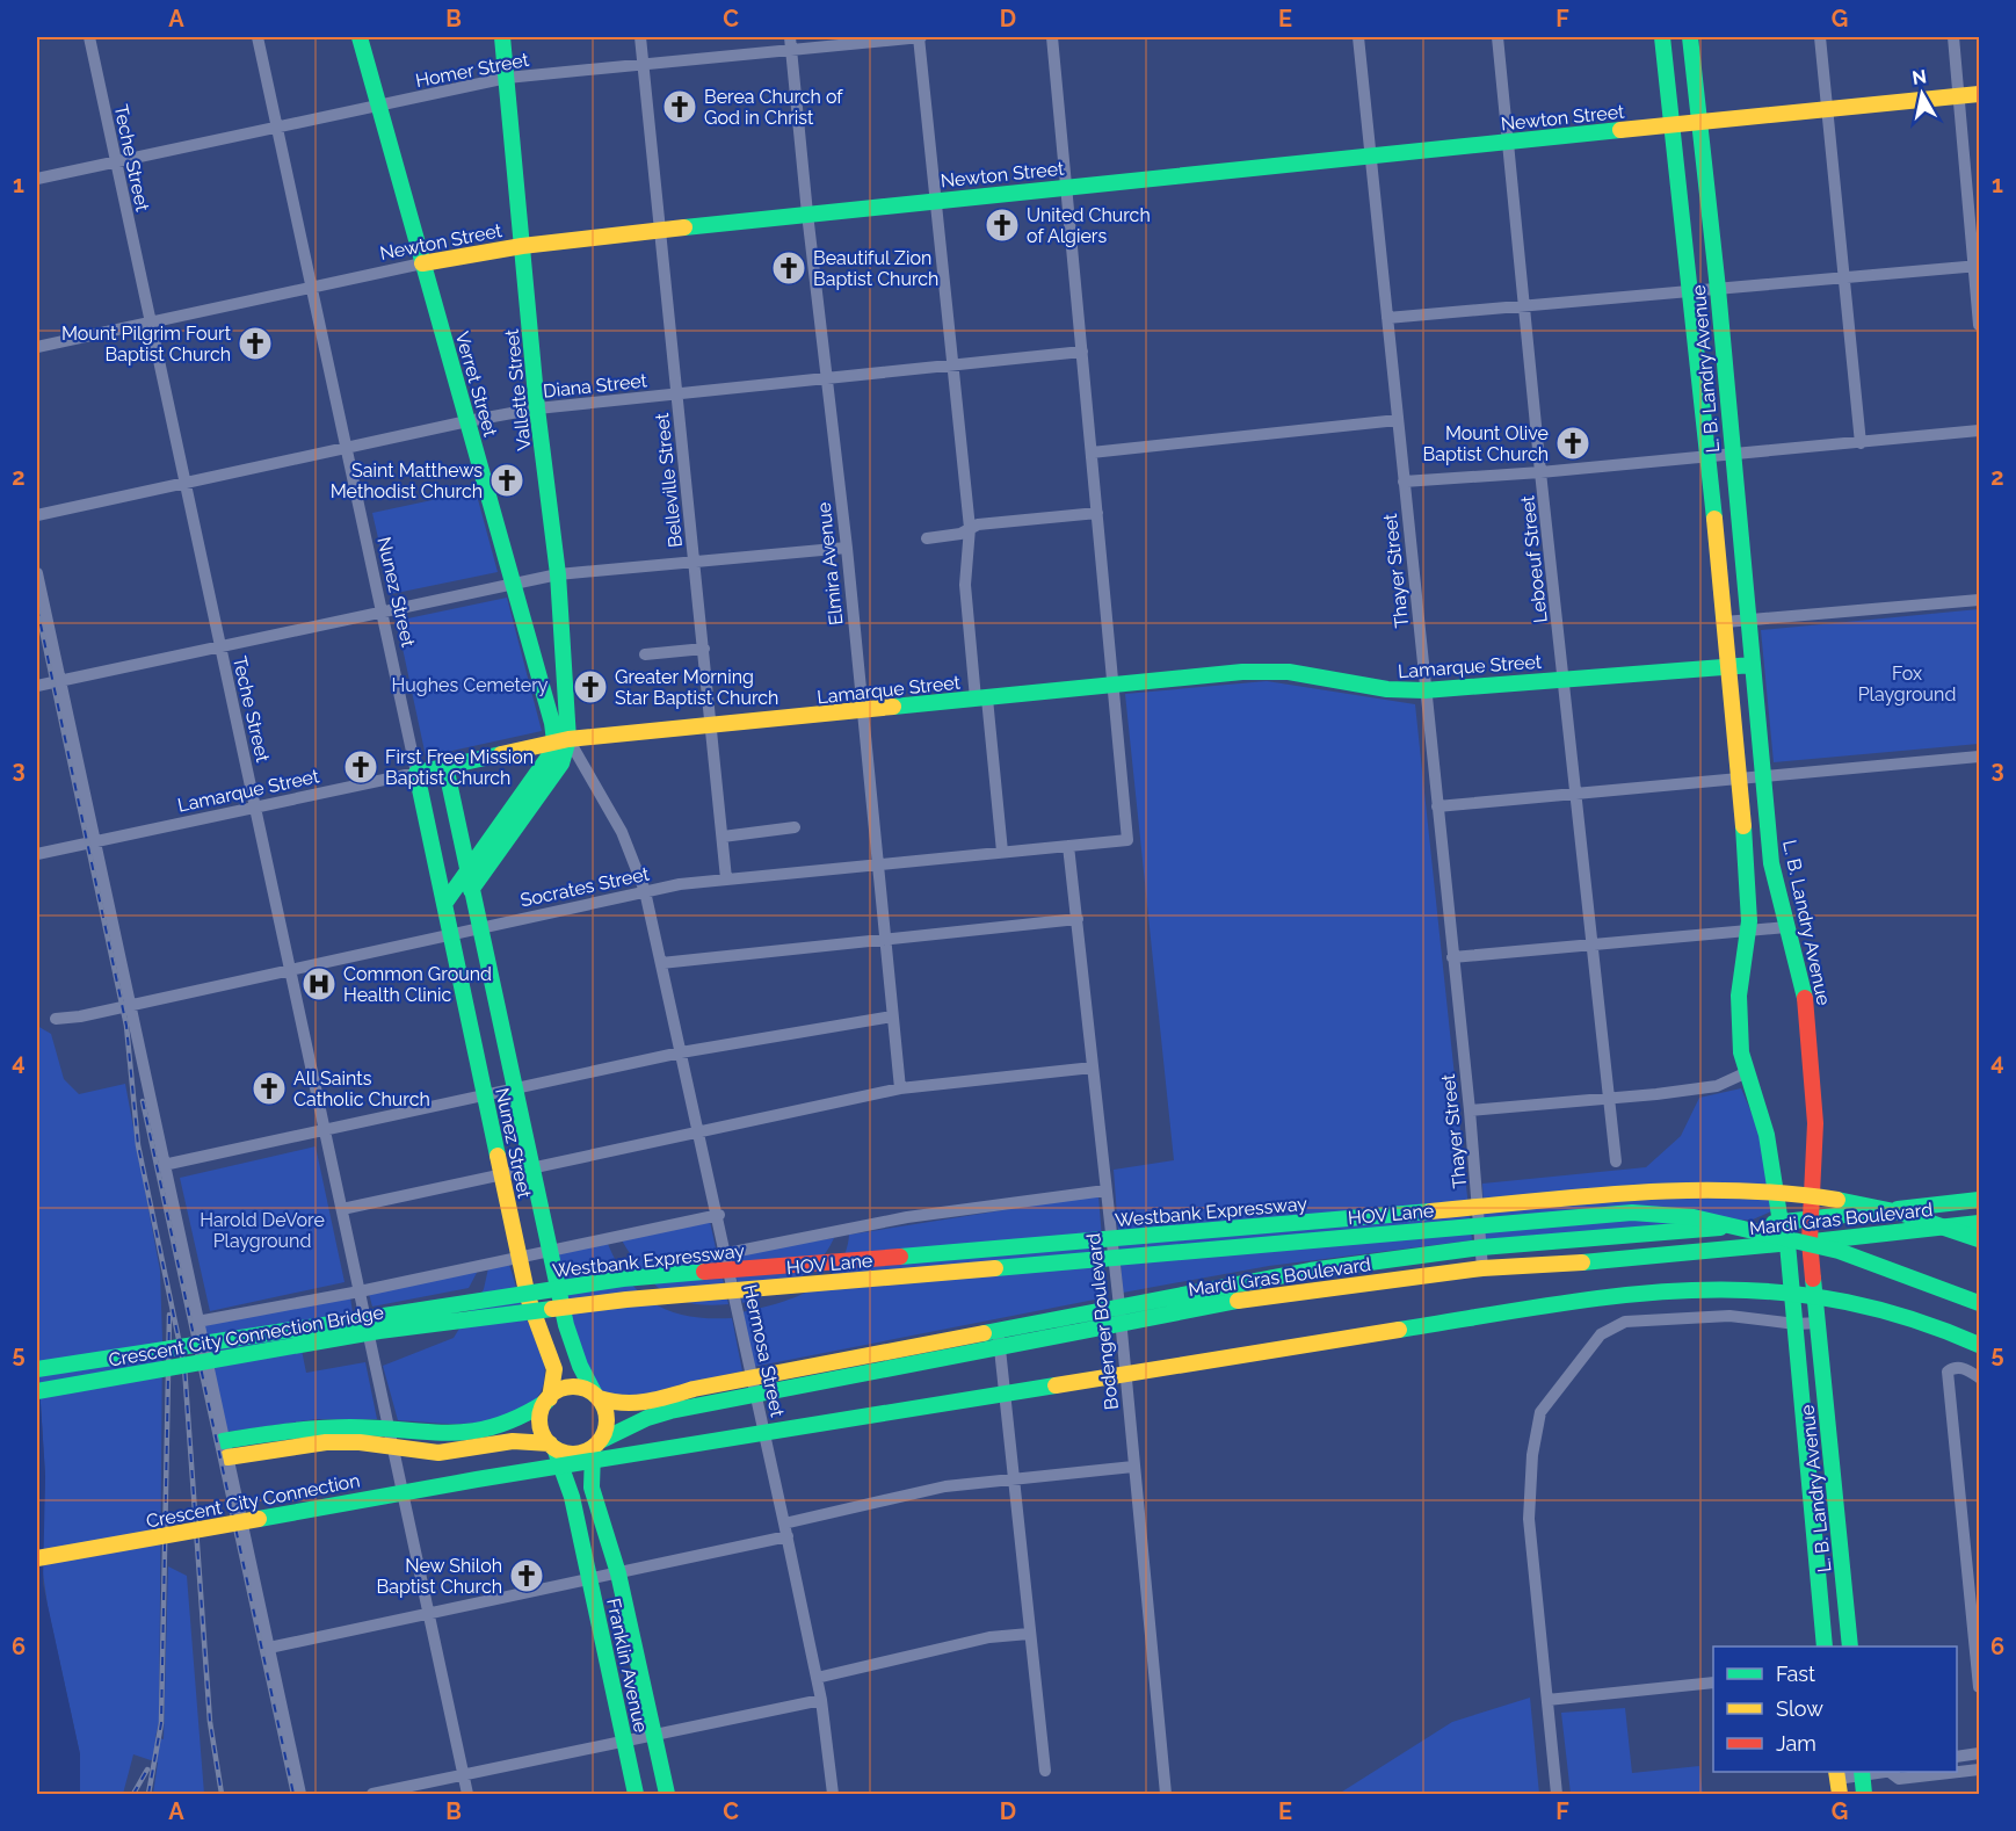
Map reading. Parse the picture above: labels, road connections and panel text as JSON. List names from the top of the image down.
{
  "streets": {
    "main road": [
      "Newton Street",
      "L. B. Landry Avenue",
      "Verret Street",
      "Vallette Street",
      "Nunez Street",
      "Lamarque Street",
      "Westbank Expressway",
      "HOV Lane",
      "Mardi Gras Boulevard",
      "Crescent City Connection Bridge",
      "Crescent City Connection",
      "Franklin Avenue"
    ],
    "street": [
      "Homer Street",
      "Teche Street",
      "Diana Street",
      "Belleville Street",
      "Leboeuf Street",
      "Elmira Avenue",
      "Thayer Street",
      "Socrates Street",
      "Bodenger Boulevard",
      "Hermosa Street"
    ]
  },
  "crossings": [
    ["Homer Street", "Teche Street"],
    ["Homer Street", "Verret Street"],
    ["Homer Street", "Vallette Street"],
    ["Homer Street", "Belleville Street"],
    ["Homer Street", "Elmira Avenue"],
    ["Homer Street", "Nunez Street"],
    ["Newton Street", "Teche Street"],
    ["Newton Street", "L. B. Landry Avenue"],
    ["Newton Street", "Verret Street"],
    ["Newton Street", "Vallette Street"],
    ["Newton Street", "Belleville Street"],
    ["Newton Street", "Leboeuf Street"],
    ["Newton Street", "Elmira Avenue"],
    ["Newton Street", "Thayer Street"],
    ["Newton Street", "Nunez Street"],
    ["Teche Street", "Diana Street"],
    ["Teche Street", "Lamarque Street"],
    ["Teche Street", "Socrates Street"],
    ["L. B. Landry Avenue", "Lamarque Street"],
    ["L. B. Landry Avenue", "Mardi Gras Boulevard"],
    ["Verret Street", "Diana Street"],
    ["Verret Street", "Vallette Street"],
    ["Verret Street", "Lamarque Street"],
    ["Verret Street", "Hermosa Street"],
    ["Diana Street", "Vallette Street"],
    ["Diana Street", "Belleville Street"],
    ["Diana Street", "Elmira Avenue"],
    ["Diana Street", "Nunez Street"],
    ["Vallette Street", "Lamarque Street"],
    ["Vallette Street", "Hermosa Street"],
    ["Belleville Street", "Lamarque Street"],
    ["Belleville Street", "Socrates Street"],
    ["Leboeuf Street", "Lamarque Street"],
    ["Elmira Avenue", "Lamarque Street"],
    ["Elmira Avenue", "Socrates Street"],
    ["Thayer Street", "Lamarque Street"],
    ["Thayer Street", "Mardi Gras Boulevard"],
    ["Nunez Street", "Lamarque Street"],
    ["Nunez Street", "Socrates Street"],
    ["Nunez Street", "Mardi Gras Boulevard"],
    ["Nunez Street", "Franklin Avenue"],
    ["Lamarque Street", "Socrates Street"],
    ["Lamarque Street", "Hermosa Street"],
    ["Socrates Street", "Bodenger Boulevard"],
    ["Socrates Street", "Hermosa Street"],
    ["HOV Lane", "Crescent City Connection Bridge"],
    ["Mardi Gras Boulevard", "Bodenger Boulevard"],
    ["Mardi Gras Boulevard", "Hermosa Street"],
    ["Mardi Gras Boulevard", "Franklin Avenue"]
  ],
  "parks": ["Fox Playground", "Hughes Cemetery", "Harold DeVore Playground"],
  "places": {
    "church": [
      "Berea Church of God in Christ",
      "United Church of Algiers",
      "Beautiful Zion Baptist Church",
      "Mount Pilgrim Fourt Baptist Church",
      "Mount Olive Baptist Church",
      "Saint Matthews Methodist Church",
      "Greater Morning Star Baptist Church",
      "First Free Mission Baptist Church",
      "All Saints Catholic Church",
      "New Shiloh Baptist Church"
    ],
    "hospital": ["Common Ground Health Clinic"]
  },
  "legend": ["Fast", "Slow", "Jam"],
  "north": "top",
  "grid": {
    "columns": [
      "A",
      "B",
      "C",
      "D",
      "E",
      "F",
      "G"
    ],
    "rows": [
      "1",
      "2",
      "3",
      "4",
      "5",
      "6"
    ]
  }
}
